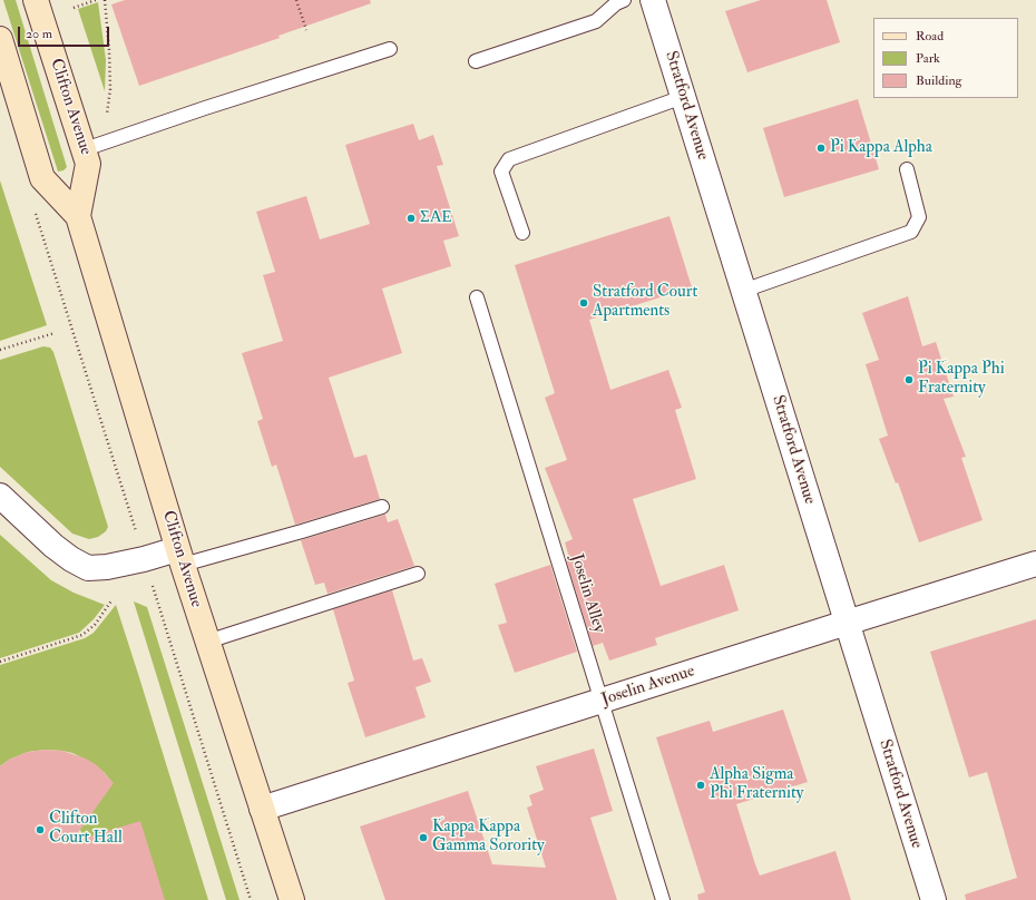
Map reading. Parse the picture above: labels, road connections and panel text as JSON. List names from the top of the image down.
{
  "streets": {
    "main road": ["Clifton Avenue"],
    "street": ["Stratford Avenue", "Joselin Avenue"],
    "lane": ["Joselin Alley"]
  },
  "crossings": [
    ["Stratford Avenue", "Joselin Avenue"],
    ["Clifton Avenue", "Joselin Avenue"],
    ["Joselin Alley", "Joselin Avenue"]
  ],
  "places": [
    "Pi Kappa Alpha",
    "ΣΑΕ",
    "Stratford Court Apartments",
    "Pi Kappa Phi Fraternity",
    "Alpha Sigma Phi Fraternity",
    "Clifton Court Hall",
    "Kappa Kappa Gamma Sorority"
  ],
  "legend": ["Road", "Park", "Building"],
  "scale_bar": "20 m"
}
